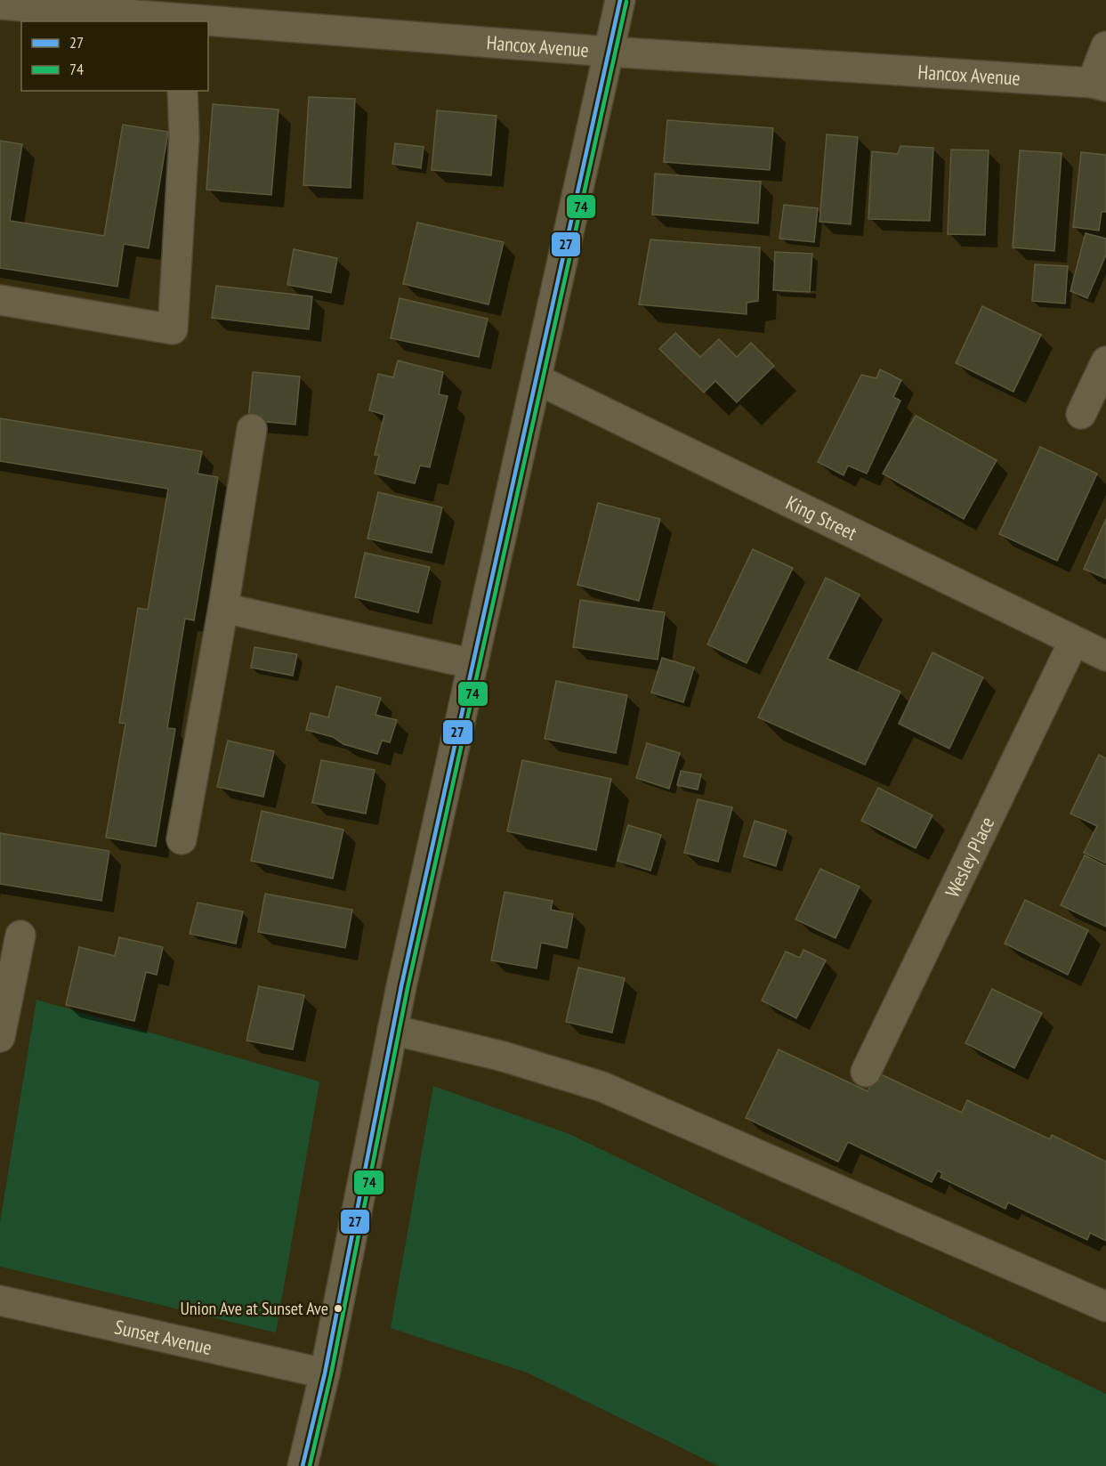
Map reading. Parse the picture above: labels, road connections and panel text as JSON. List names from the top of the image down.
{
  "streets": {
    "street": [
      "Hancox Avenue",
      "King Street",
      "Wesley Place",
      "Sunset Avenue"
    ]
  },
  "crossings": [
    ["King Street", "Wesley Place"]
  ],
  "places": ["Union Ave at Sunset Ave"],
  "lines": ["transit line 27", "transit line 74"],
  "legend": ["27", "74"]
}
